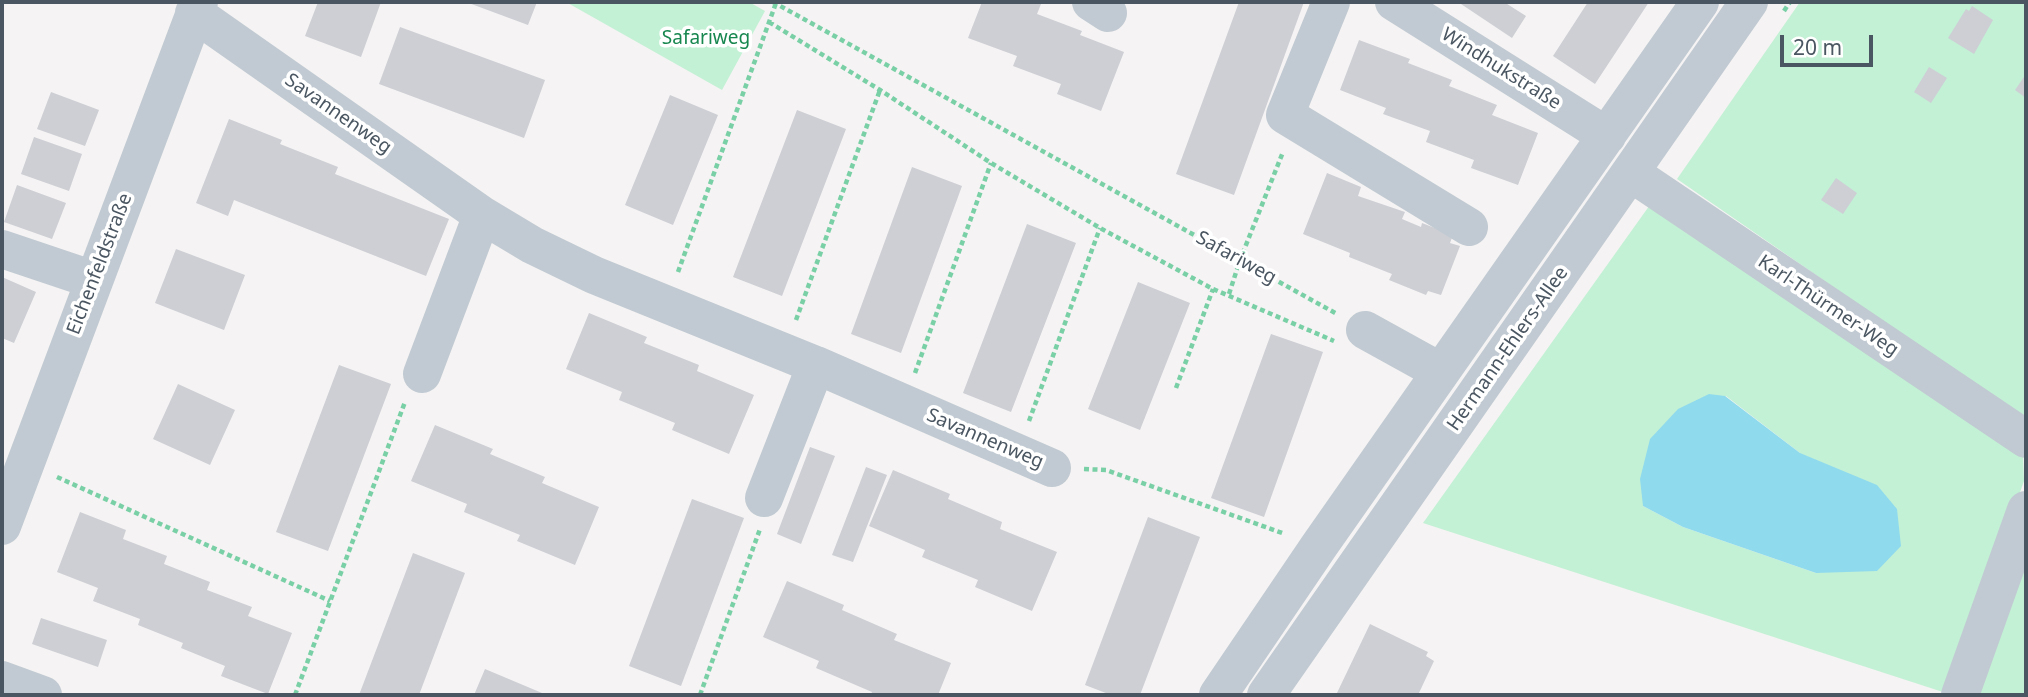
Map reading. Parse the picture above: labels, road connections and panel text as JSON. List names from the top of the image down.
{
  "streets": {
    "street": [
      "Windhukstraße",
      "Savannenweg",
      "Eichenfeldstraße",
      "Karl-Thürmer-Weg",
      "Hermann-Ehlers-Allee"
    ],
    "path": ["Safariweg"]
  },
  "crossings": [
    ["Savannenweg", "Eichenfeldstraße"],
    ["Karl-Thürmer-Weg", "Hermann-Ehlers-Allee"]
  ],
  "parks": ["Safariweg"],
  "scale_bar": "20 m"
}
